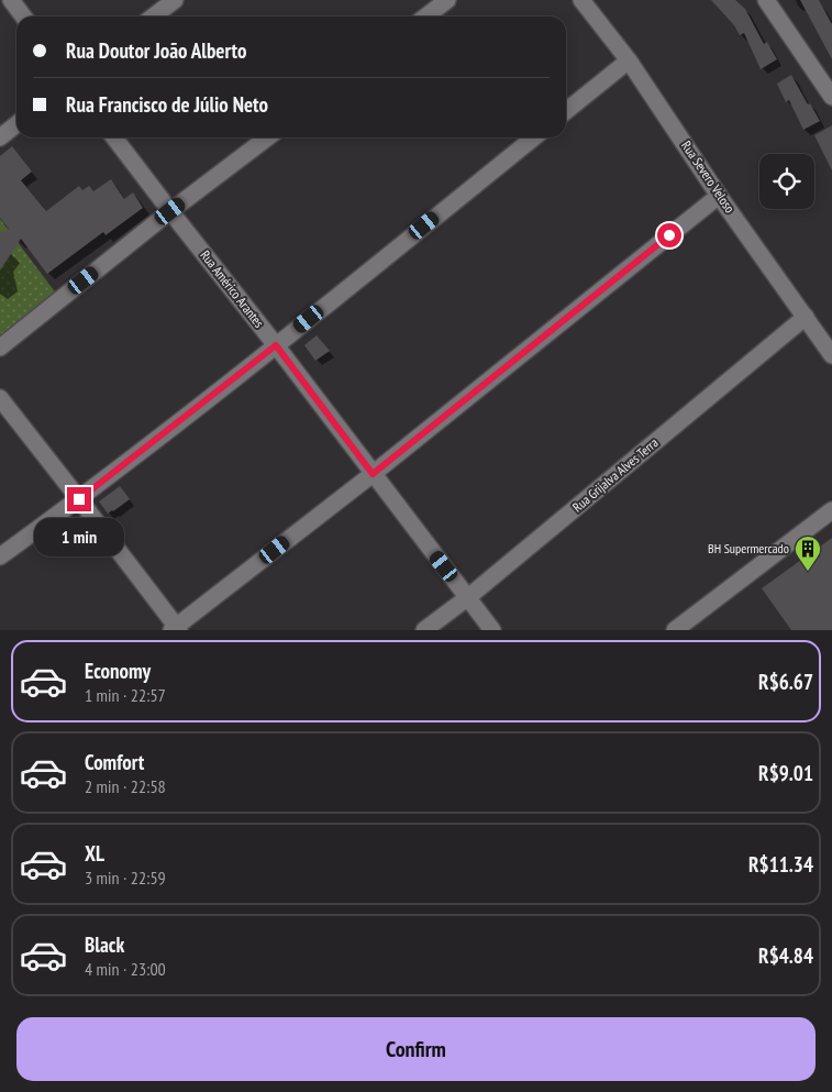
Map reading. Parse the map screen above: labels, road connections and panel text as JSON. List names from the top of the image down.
{
  "streets": {
    "street": ["Rua Severo Veloso", "Rua Américo Arantes", "Rua Grijalva Alves Terra"]
  },
  "crossings": [
    ["Rua Severo Veloso", "Rua Grijalva Alves Terra"],
    ["Rua Américo Arantes", "Rua Grijalva Alves Terra"]
  ],
  "places": {
    "building": ["BH Supermercado"]
  },
  "page": {
    "banner": ["Rua Doutor João Alberto", "Rua Francisco de Júlio Neto"],
    "bubble": "1 min",
    "list": [
      {
        "name": "Economy",
        "note": "1 min · 22:57",
        "value": "R$6.67"
      },
      {
        "name": "Comfort",
        "note": "2 min · 22:58",
        "value": "R$9.01"
      },
      {
        "name": "XL",
        "note": "3 min · 22:59",
        "value": "R$11.34"
      },
      {
        "name": "Black",
        "note": "4 min · 23:00",
        "value": "R$4.84"
      }
    ],
    "buttons": "Confirm"
  }
}
